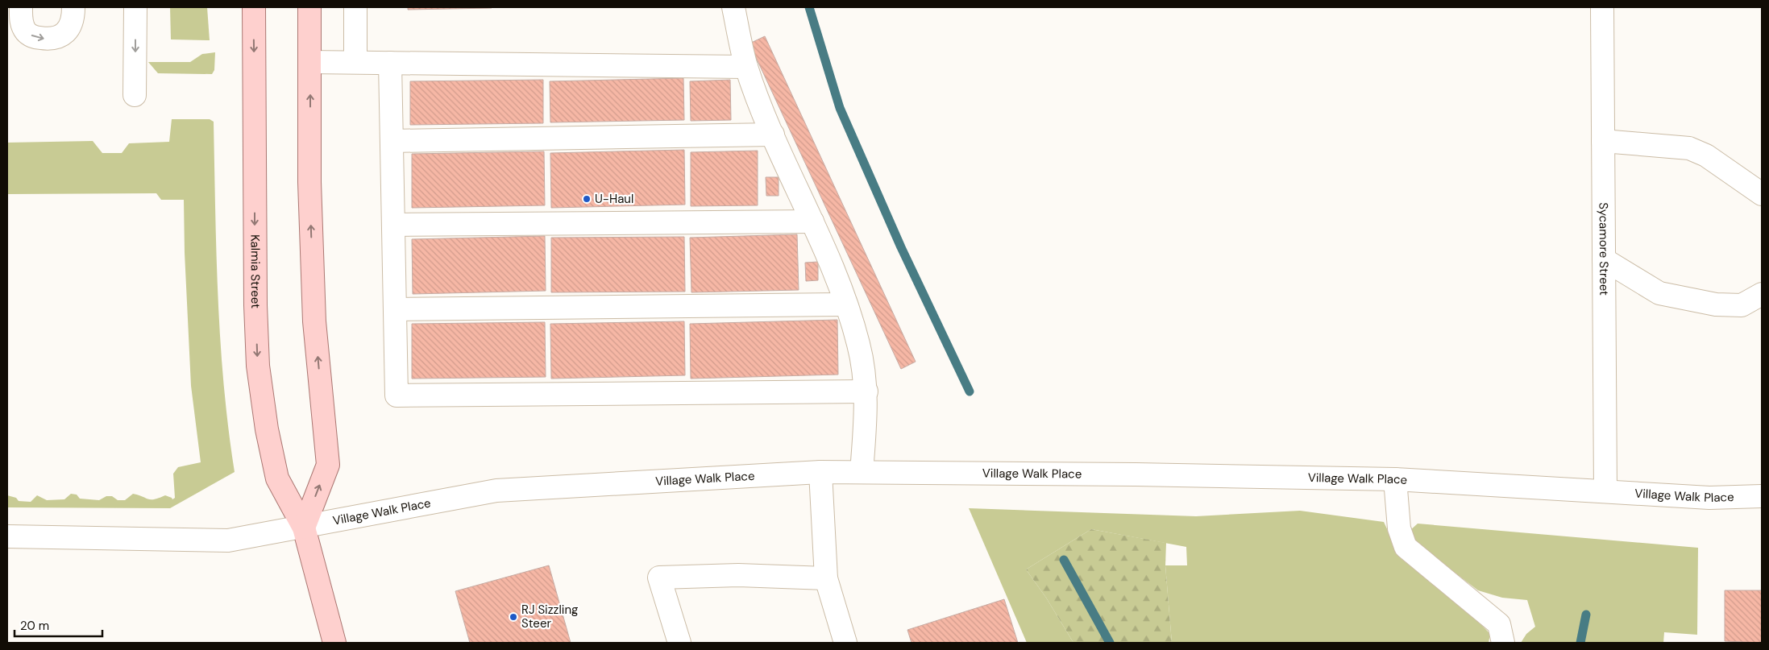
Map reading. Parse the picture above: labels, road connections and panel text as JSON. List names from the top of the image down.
{
  "streets": {
    "main road": ["Kalmia Street"],
    "street": ["Sycamore Street", "Village Walk Place"]
  },
  "crossings": [
    ["Sycamore Street", "Village Walk Place"],
    ["Kalmia Street", "Village Walk Place"]
  ],
  "places": ["U-Haul", "RJ Sizzling Steer"],
  "scale_bar": "20 m"
}
